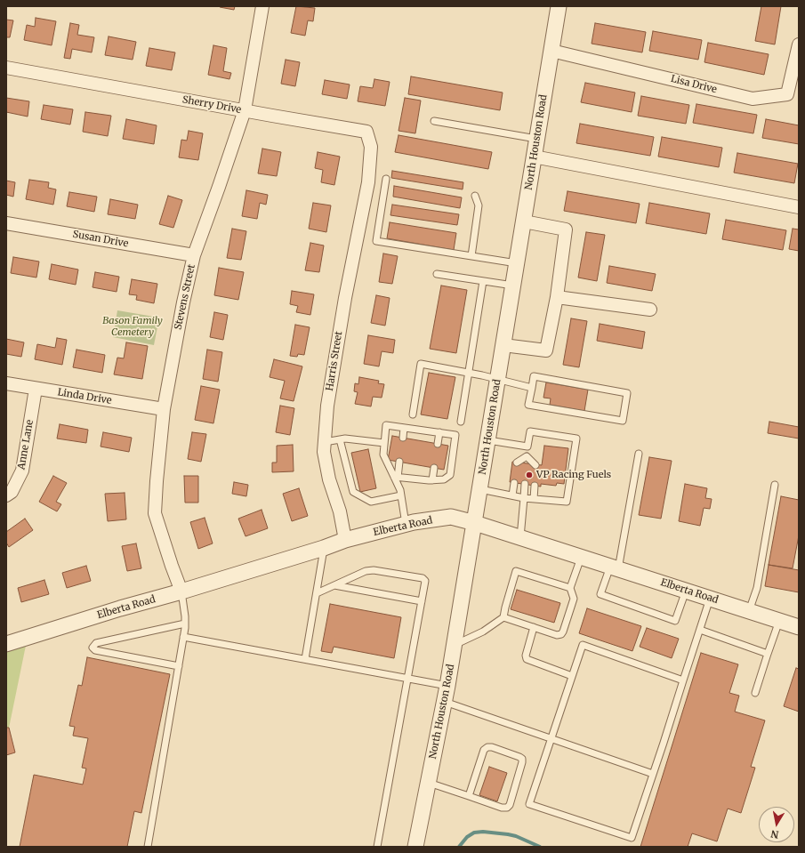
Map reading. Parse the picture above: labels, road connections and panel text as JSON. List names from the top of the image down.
{
  "streets": {
    "street": [
      "Lisa Drive",
      "Sherry Drive",
      "North Houston Road",
      "Susan Drive",
      "Stevens Street",
      "Harris Street",
      "Linda Drive",
      "Anne Lane",
      "Elberta Road"
    ]
  },
  "crossings": [
    ["Lisa Drive", "North Houston Road"],
    ["Sherry Drive", "Stevens Street"],
    ["Sherry Drive", "Harris Street"],
    ["North Houston Road", "Elberta Road"],
    ["Susan Drive", "Stevens Street"],
    ["Stevens Street", "Linda Drive"],
    ["Stevens Street", "Elberta Road"],
    ["Harris Street", "Elberta Road"],
    ["Linda Drive", "Anne Lane"]
  ],
  "parks": ["Bason Family Cemetery"],
  "places": ["VP Racing Fuels"],
  "north": "bottom"
}
